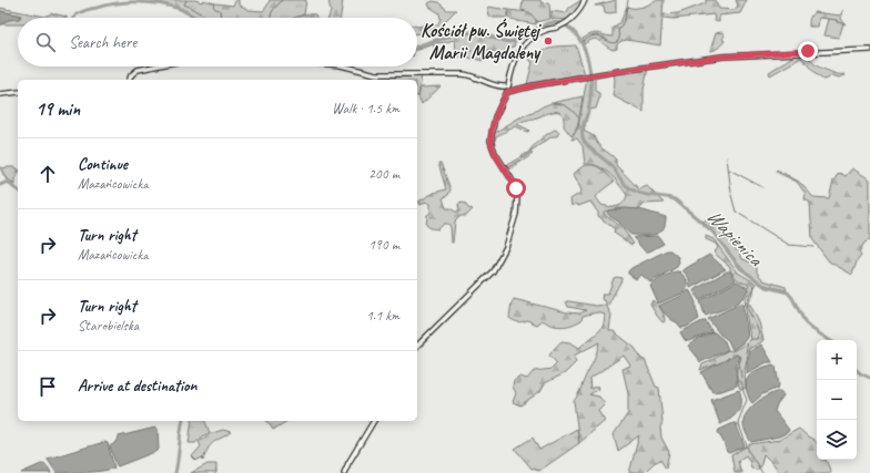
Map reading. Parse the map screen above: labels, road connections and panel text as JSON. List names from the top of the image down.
{
  "water": ["Wapienica"],
  "places": ["Kościół pw. Świętej Marii Magdaleny"],
  "page": {
    "search": "Search here",
    "heading": ["19 min", "Walk · 1.5 km"],
    "list": [
      ["Continue", "Mazańcowicka", "200 m"],
      ["Turn right", "Mazańcowicka", "190 m"],
      ["Turn right", "Starobielska", "1.1 km"],
      "Arrive at destination"
    ],
    "map_buttons": ["+", "−"]
  }
}
